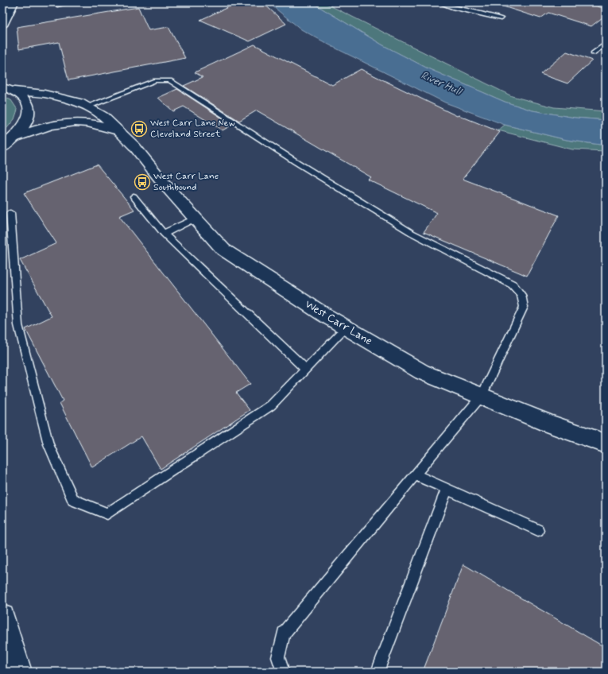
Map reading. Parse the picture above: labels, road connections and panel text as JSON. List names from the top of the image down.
{
  "streets": {
    "main road": ["West Carr Lane"]
  },
  "water": ["River Hull"],
  "places": {
    "bus stop": ["West Carr Lane New Cleveland Street", "West Carr Lane Southbound"]
  }
}
